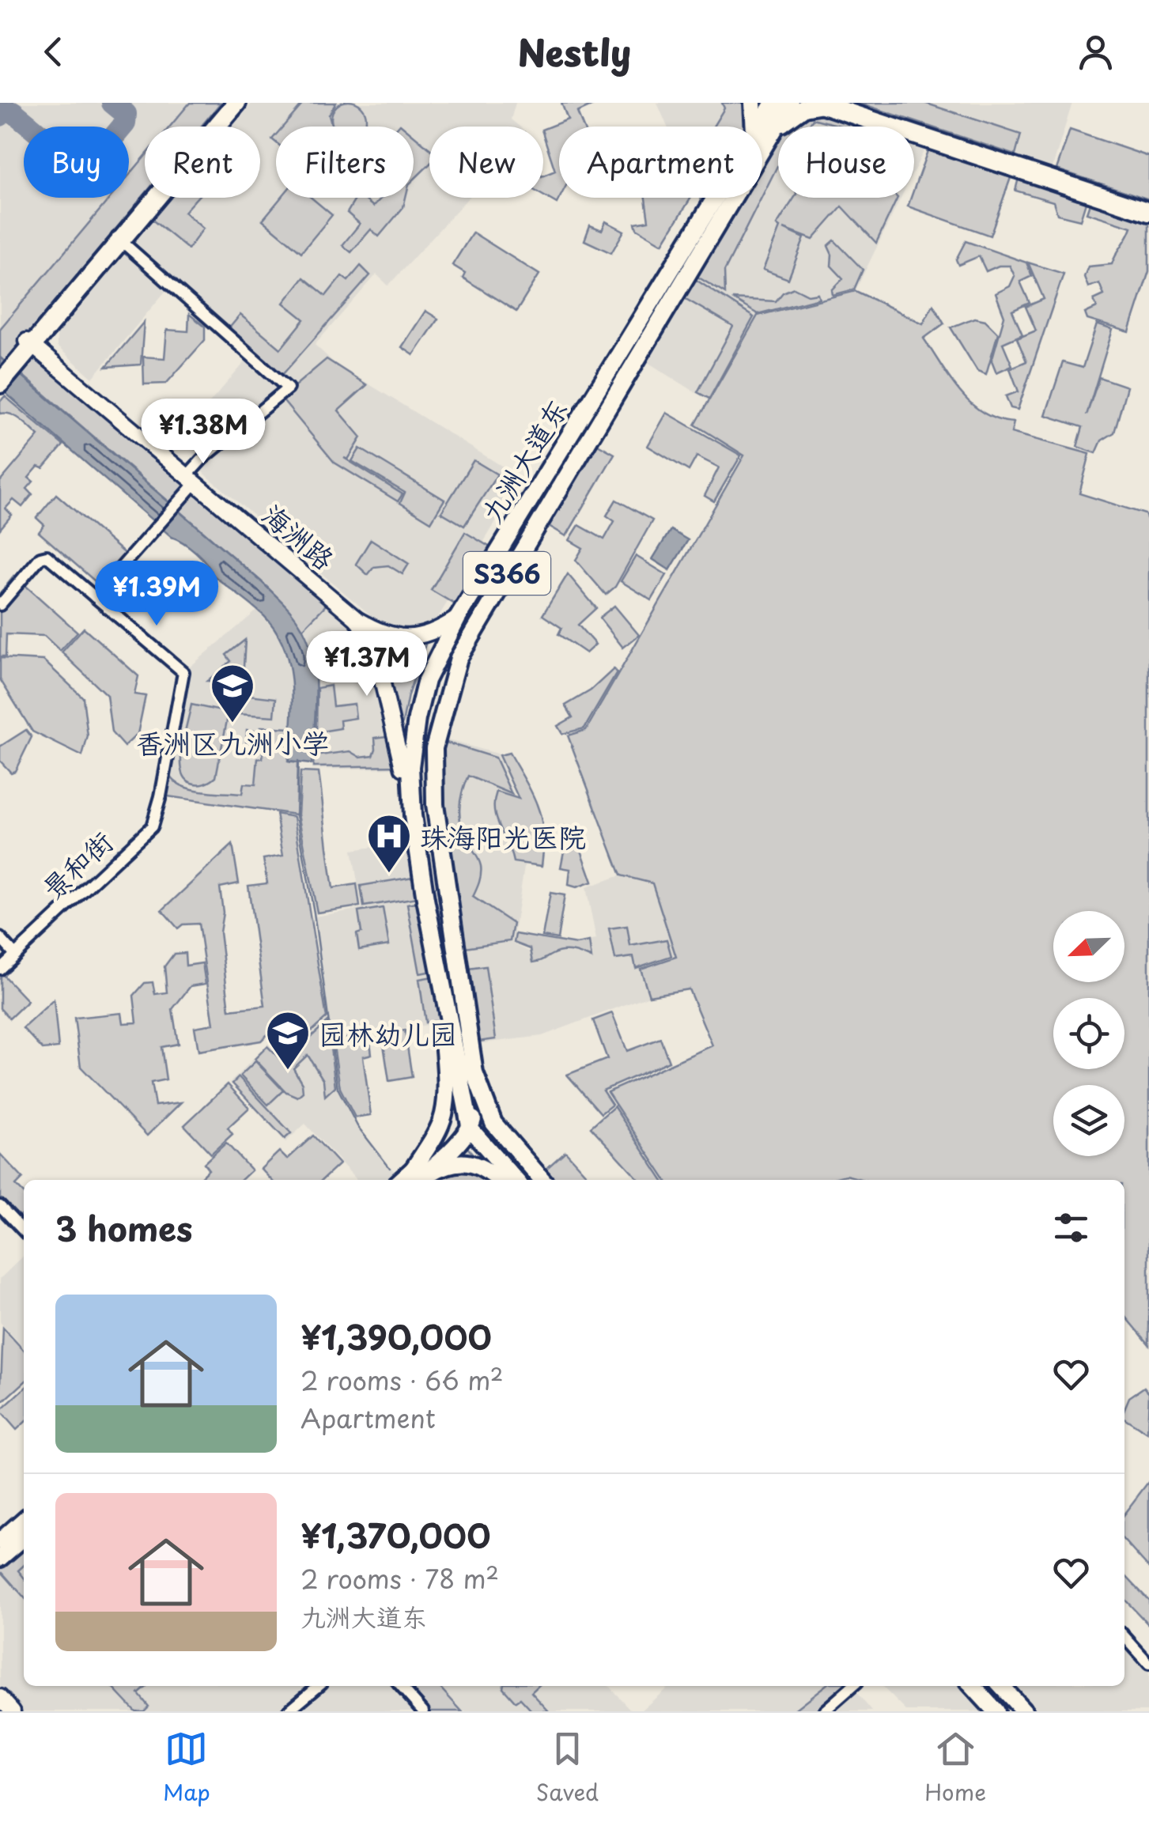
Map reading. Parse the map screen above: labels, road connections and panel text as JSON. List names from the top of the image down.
{
  "streets": {
    "main road": ["九洲大道东", "S366"],
    "street": ["海洲路", "景和街"]
  },
  "places": {
    "school or university": ["香洲区九洲小学", "园林幼儿园"],
    "hospital": ["珠海阳光医院"]
  },
  "north": "bottom left",
  "page": {
    "header": "Nestly",
    "chip": [
      "Buy",
      "Rent",
      "Filters",
      "New",
      "Apartment",
      "House"
    ],
    "price": ["¥1.38M", "¥1.39M", "¥1.37M"],
    "heading": "3 homes",
    "list": [
      {
        "name": "¥1,390,000",
        "note": "2 rooms · 66 m² · Apartment"
      },
      {
        "name": "¥1,370,000",
        "note": "2 rooms · 78 m² · 九洲大道东"
      }
    ],
    "tabs": ["Map", "Saved", "Home"]
  }
}
